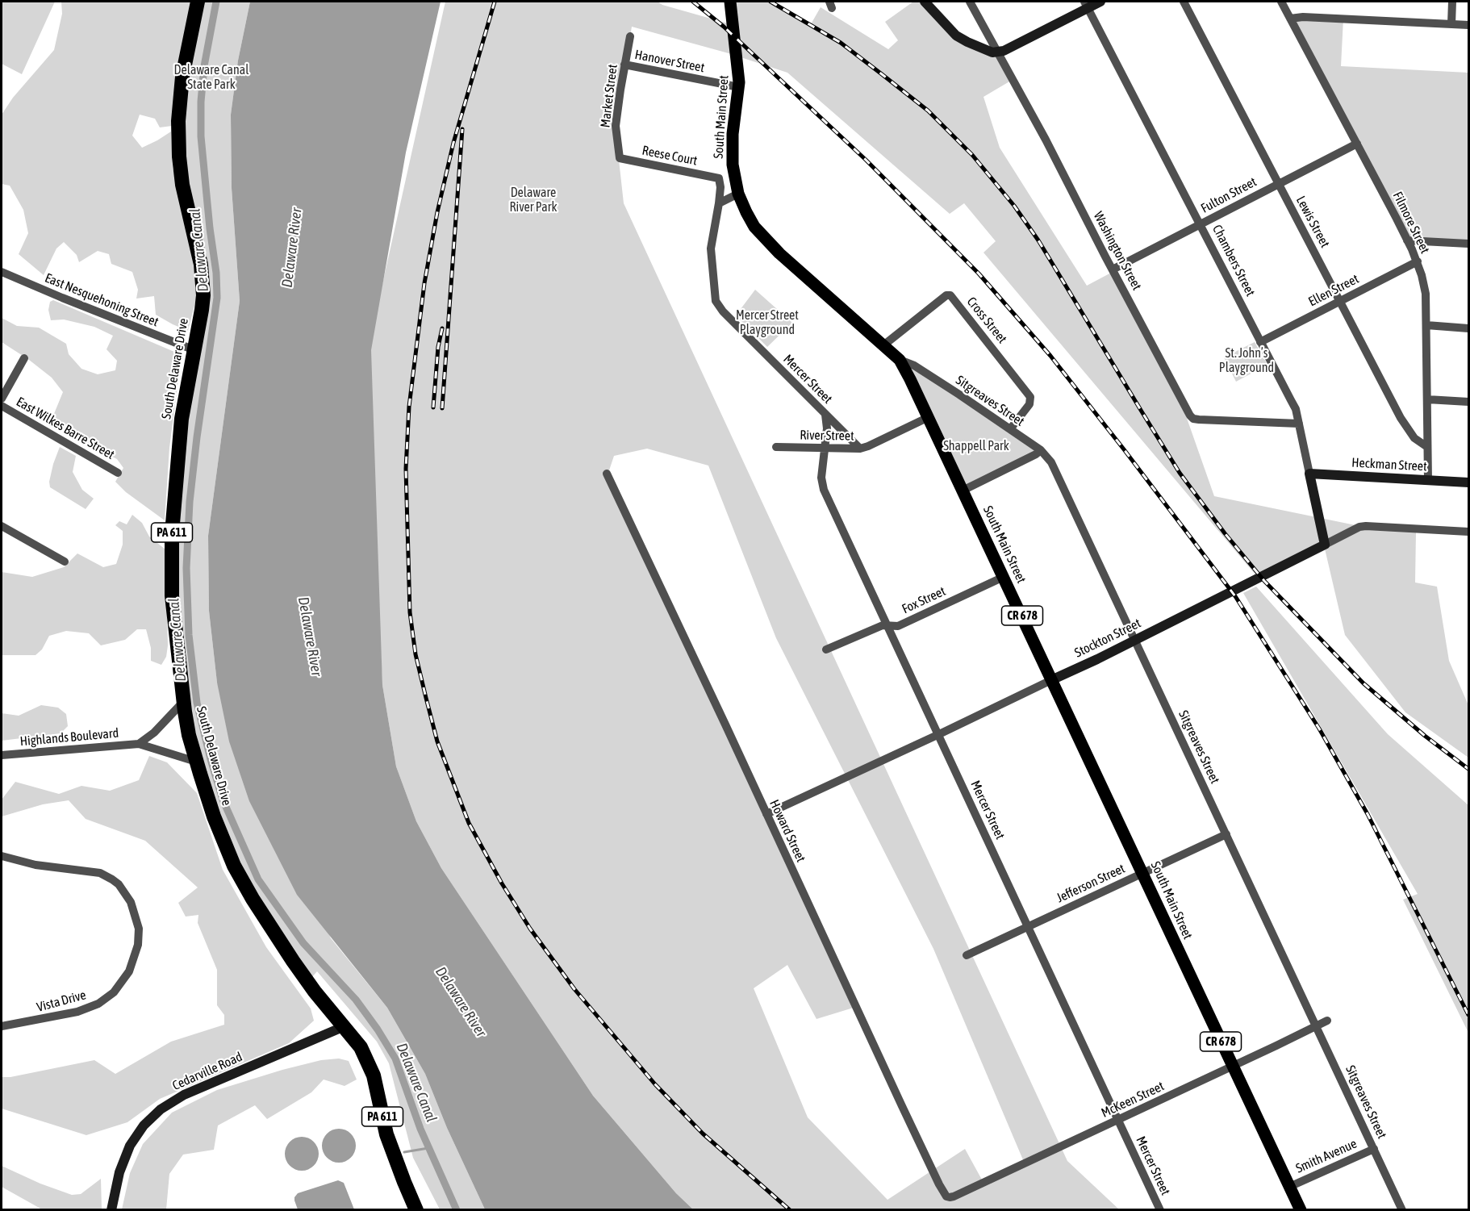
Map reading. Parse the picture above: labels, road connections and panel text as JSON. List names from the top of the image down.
{
  "streets": {
    "highway": ["South Delaware Drive", "PA 611"],
    "main road": ["South Main Street", "CR 678"],
    "street": [
      "Hanover Street",
      "Market Street",
      "Reese Court",
      "Fulton Street",
      "Lewis Street",
      "Filmore Street",
      "Washington Street",
      "Chambers Street",
      "Ellen Street",
      "East Nesquehoning Street",
      "Cross Street",
      "Mercer Street",
      "Sitgreaves Street",
      "East Wilkes Barre Street",
      "River Street",
      "Heckman Street",
      "Fox Street",
      "Stockton Street",
      "Highlands Boulevard",
      "Howard Street",
      "Jefferson Street",
      "Vista Drive",
      "Cedarville Road",
      "McKeen Street",
      "Smith Avenue"
    ]
  },
  "crossings": [
    ["Hanover Street", "Market Street"],
    ["Hanover Street", "South Main Street"],
    ["Market Street", "Reese Court"],
    ["South Main Street", "Cross Street"],
    ["South Main Street", "Sitgreaves Street"],
    ["South Main Street", "River Street"],
    ["South Main Street", "Fox Street"],
    ["South Main Street", "Stockton Street"],
    ["South Main Street", "Jefferson Street"],
    ["South Main Street", "McKeen Street"],
    ["South Main Street", "Smith Avenue"],
    ["Reese Court", "Mercer Street"],
    ["Fulton Street", "Lewis Street"],
    ["Fulton Street", "Filmore Street"],
    ["Fulton Street", "Washington Street"],
    ["Fulton Street", "Chambers Street"],
    ["Lewis Street", "Filmore Street"],
    ["Lewis Street", "Ellen Street"],
    ["Filmore Street", "Ellen Street"],
    ["Filmore Street", "Heckman Street"],
    ["Washington Street", "Chambers Street"],
    ["Chambers Street", "Ellen Street"],
    ["Chambers Street", "Heckman Street"],
    ["Chambers Street", "Stockton Street"],
    ["East Nesquehoning Street", "South Delaware Drive"],
    ["Cross Street", "Sitgreaves Street"],
    ["South Delaware Drive", "Highlands Boulevard"],
    ["South Delaware Drive", "Cedarville Road"],
    ["Mercer Street", "River Street"],
    ["Mercer Street", "Fox Street"],
    ["Mercer Street", "Stockton Street"],
    ["Mercer Street", "Jefferson Street"],
    ["Mercer Street", "McKeen Street"],
    ["Sitgreaves Street", "Stockton Street"],
    ["Sitgreaves Street", "Jefferson Street"],
    ["Sitgreaves Street", "McKeen Street"],
    ["Sitgreaves Street", "Smith Avenue"],
    ["Stockton Street", "Howard Street"],
    ["Howard Street", "McKeen Street"]
  ],
  "water": ["Delaware River", "Delaware Canal"],
  "parks": [
    "Delaware Canal State Park",
    "Delaware River Park",
    "Mercer Street Playground",
    "St. John’s Playground",
    "Shappell Park"
  ]
}
